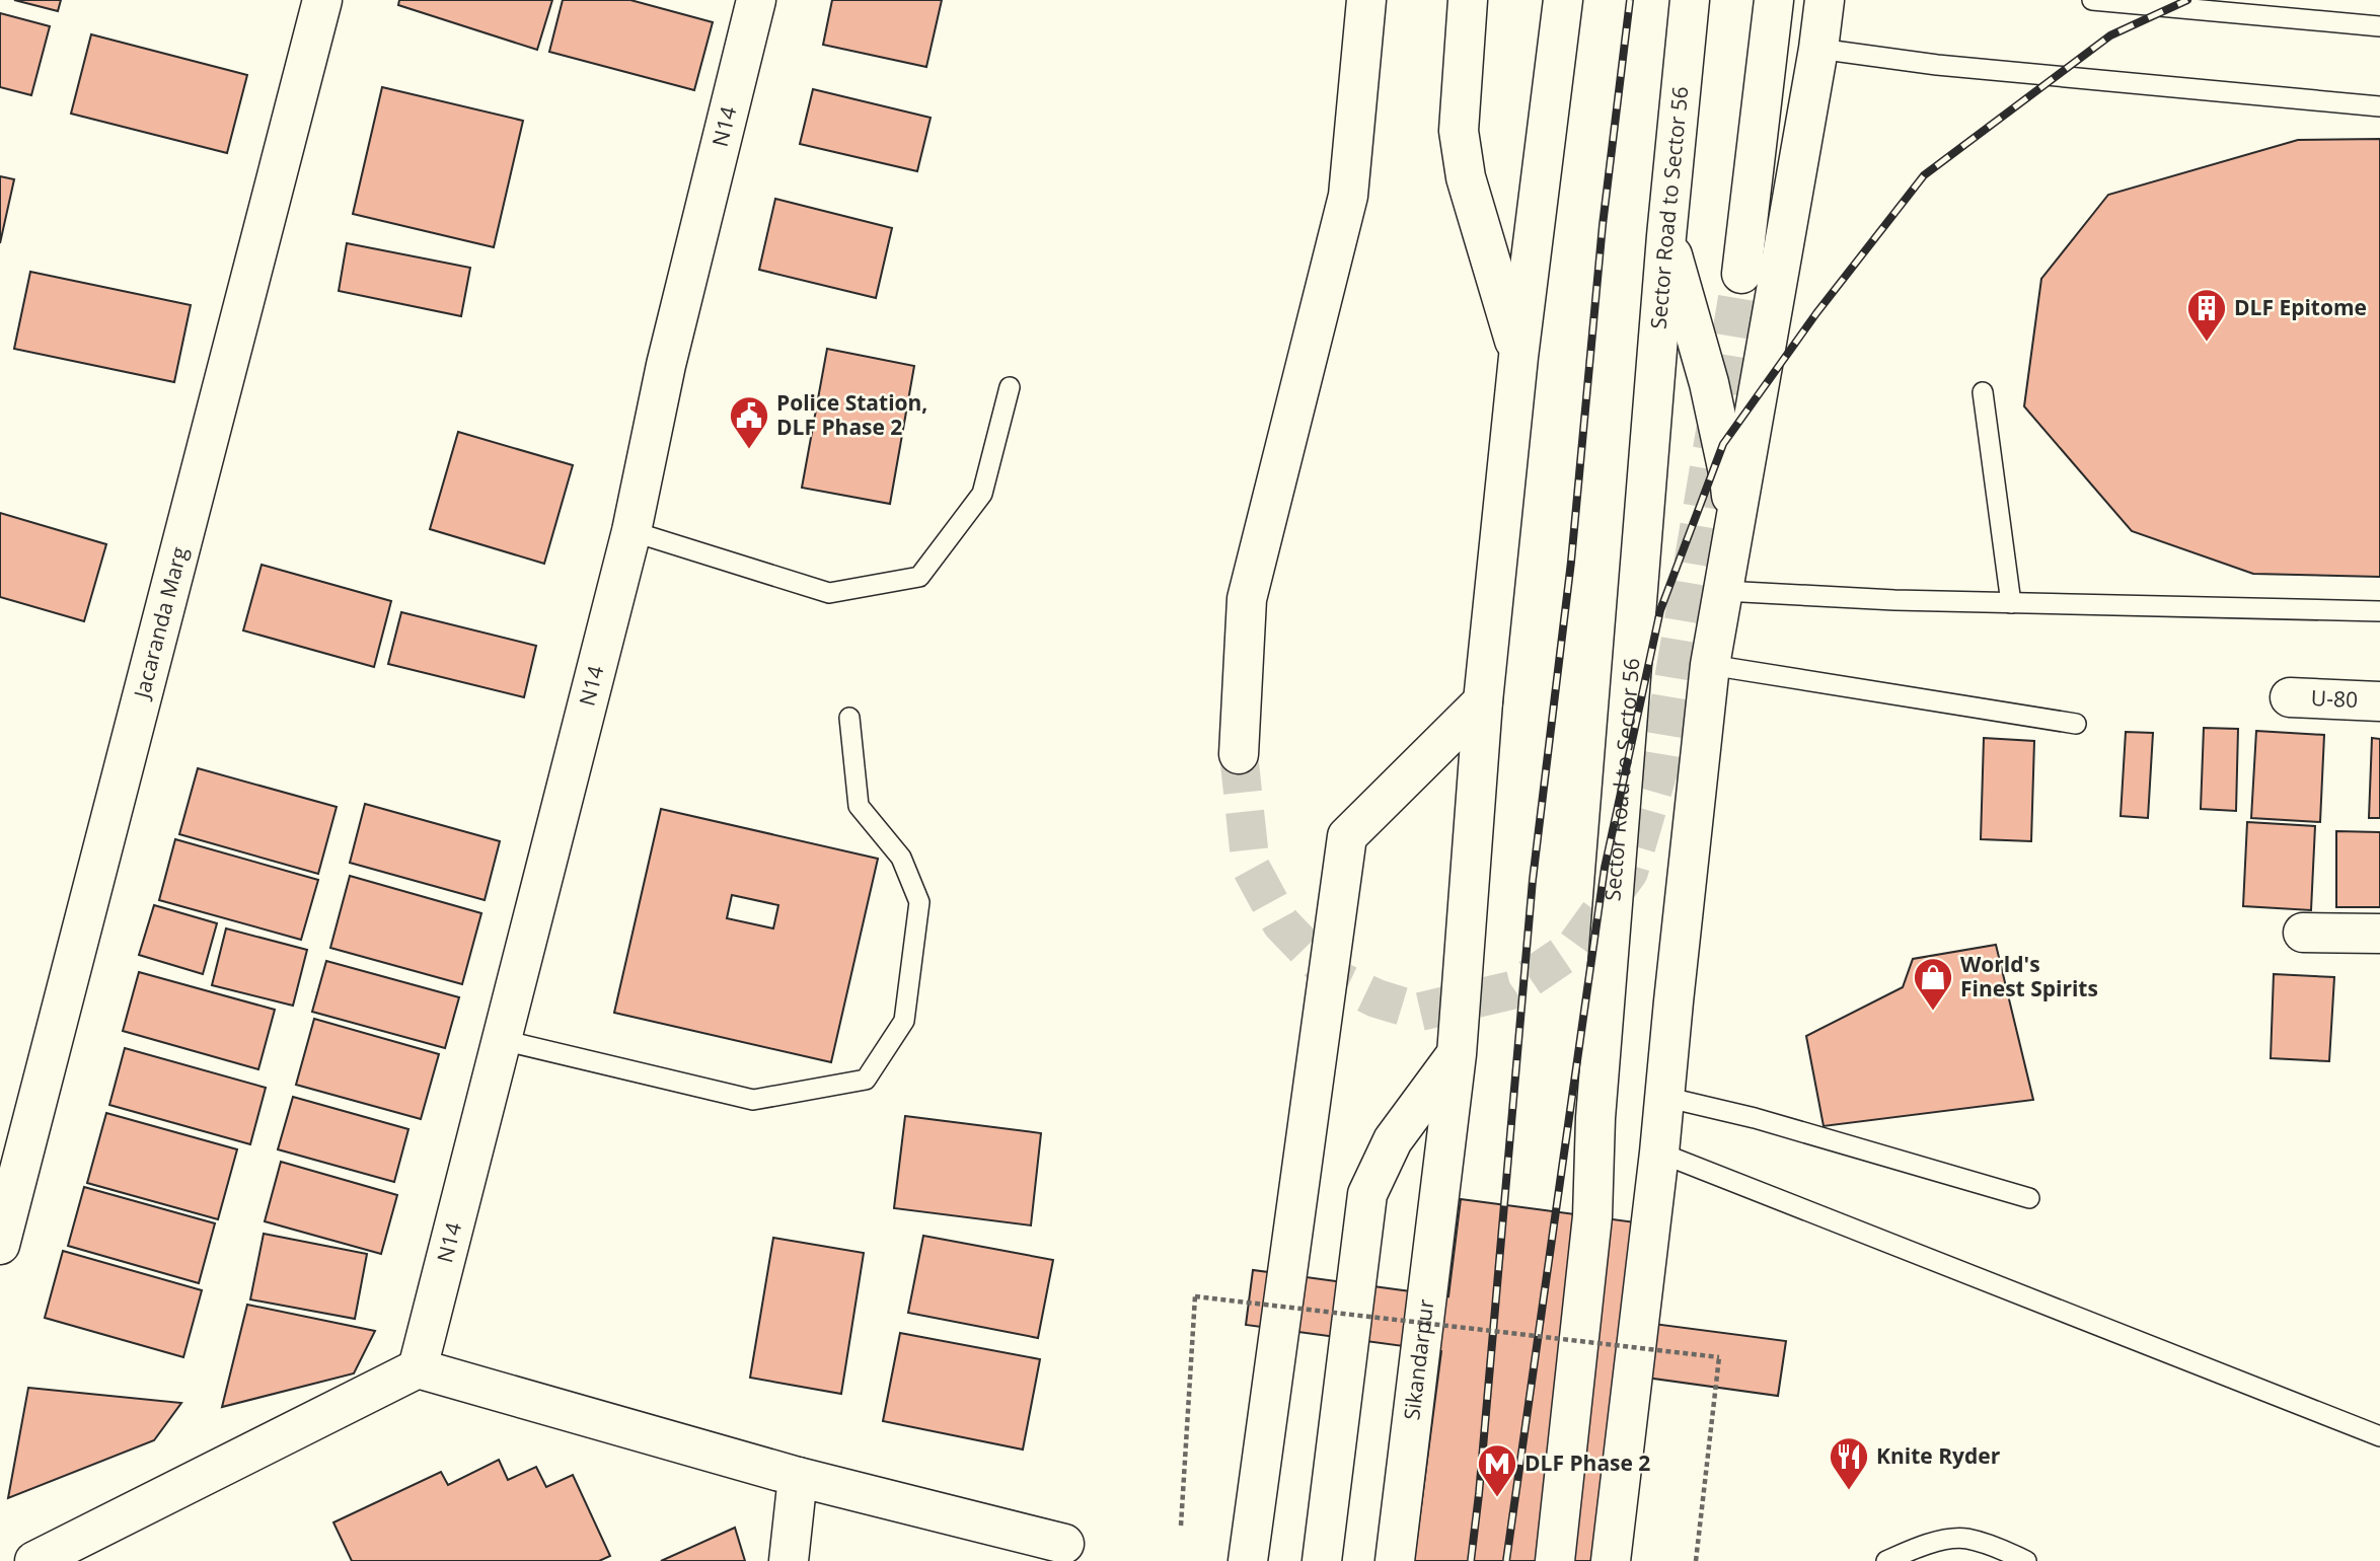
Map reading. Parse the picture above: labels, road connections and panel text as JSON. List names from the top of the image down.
{
  "streets": {
    "street": [
      "N14",
      "Sector Road to Sector 56",
      "Jacaranda Marg",
      "U-80",
      "Sikandarpur"
    ]
  },
  "places": {
    "building": ["DLF Epitome"],
    "public building": ["Police Station, DLF Phase 2"],
    "shop": ["World's Finest Spirits"],
    "restaurant": ["Knite Ryder"],
    "metro station": ["DLF Phase 2"]
  }
}
